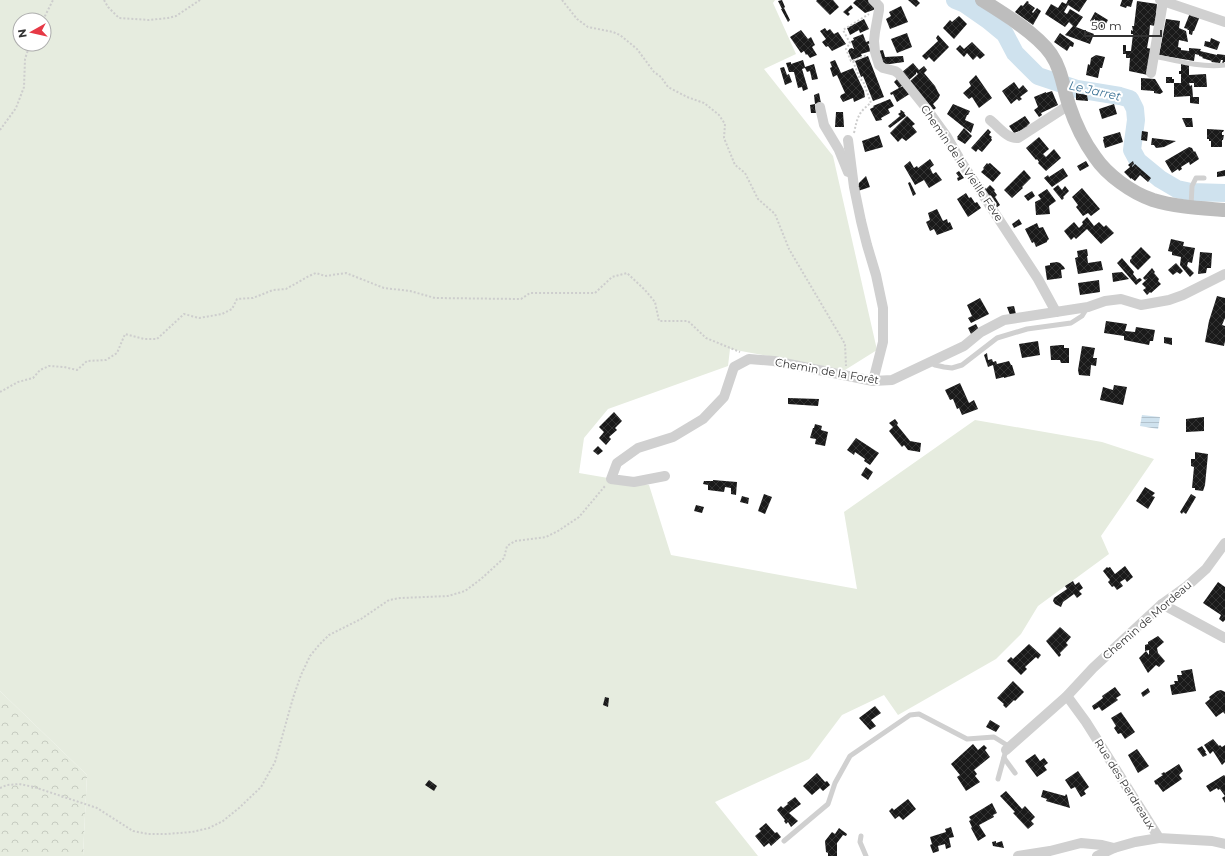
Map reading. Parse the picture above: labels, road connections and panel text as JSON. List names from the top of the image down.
{
  "streets": {
    "street": [
      "Chemin de la Vieille Fève",
      "Chemin de la Forêt",
      "Chemin de Mordeau",
      "Rue des Perdreaux"
    ]
  },
  "crossings": [
    ["Chemin de la Vieille Fève", "Chemin de la Forêt"],
    ["Chemin de Mordeau", "Rue des Perdreaux"]
  ],
  "water": ["Le Jarret"],
  "scale_bar": "50 m",
  "north": "left"
}
